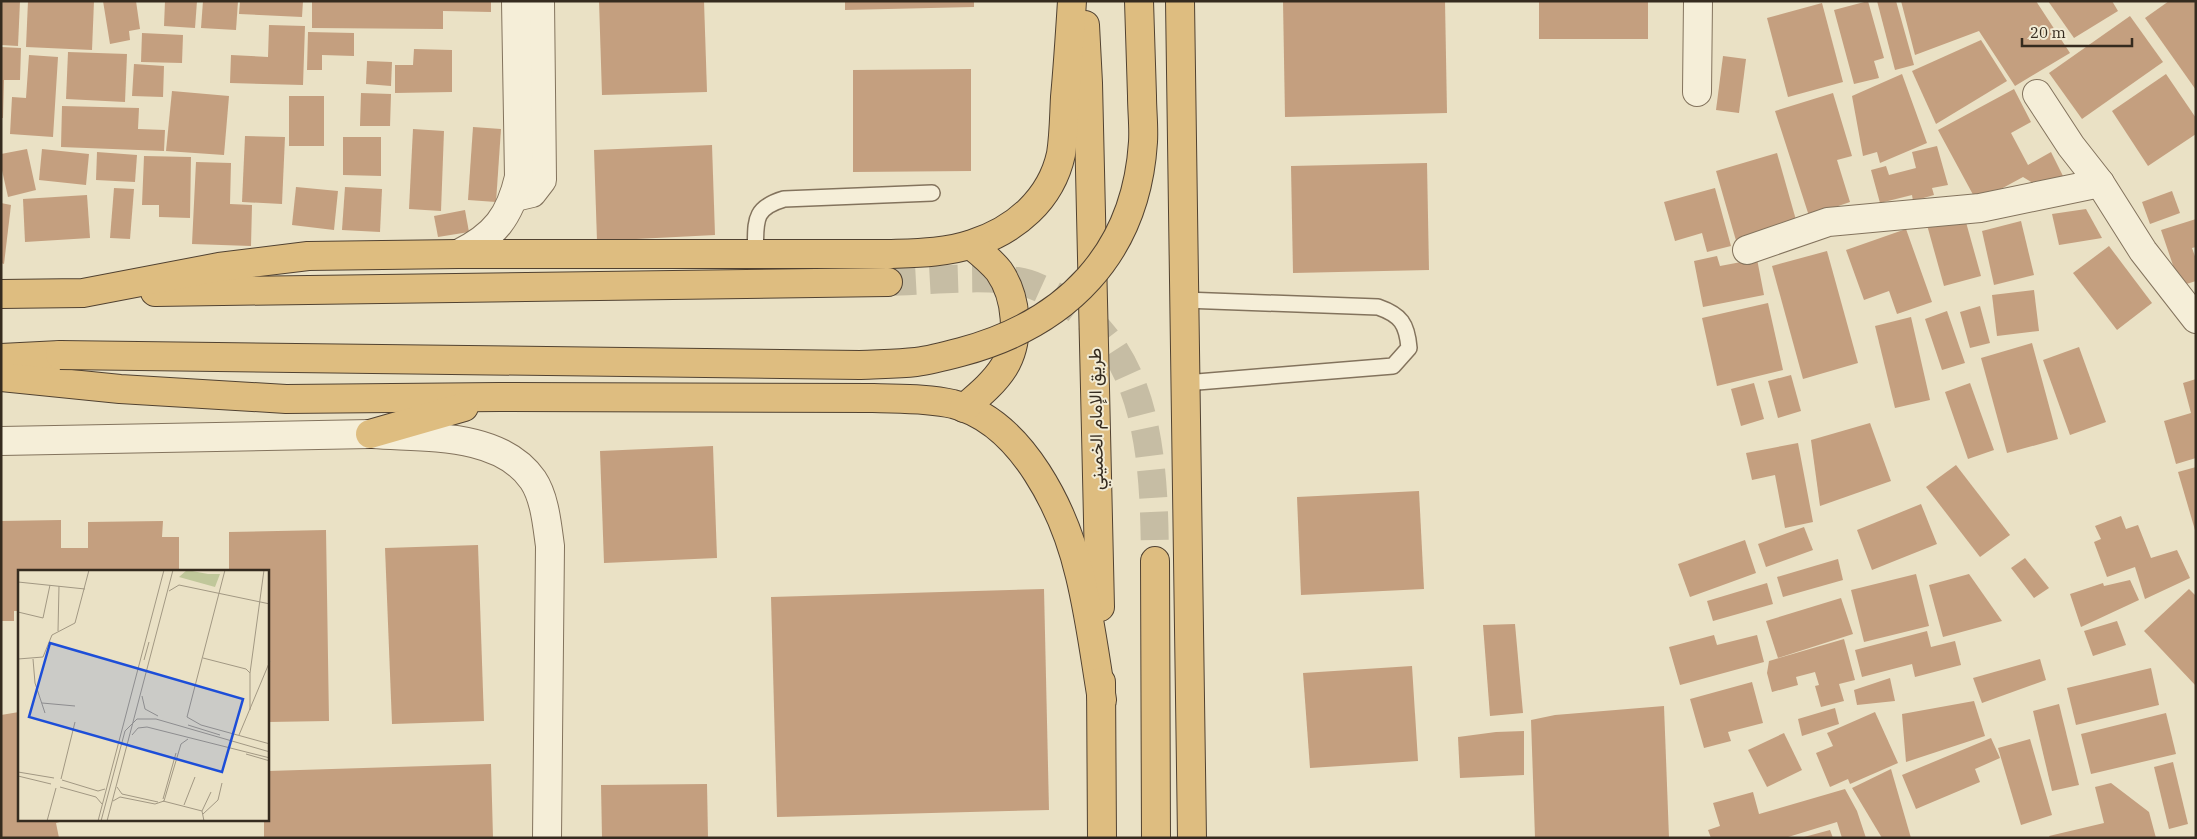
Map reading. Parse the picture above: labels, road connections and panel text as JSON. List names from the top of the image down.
{
  "streets": {
    "highway": ["طريق الإمام الخميني"]
  },
  "scale_bar": "20 m"
}
